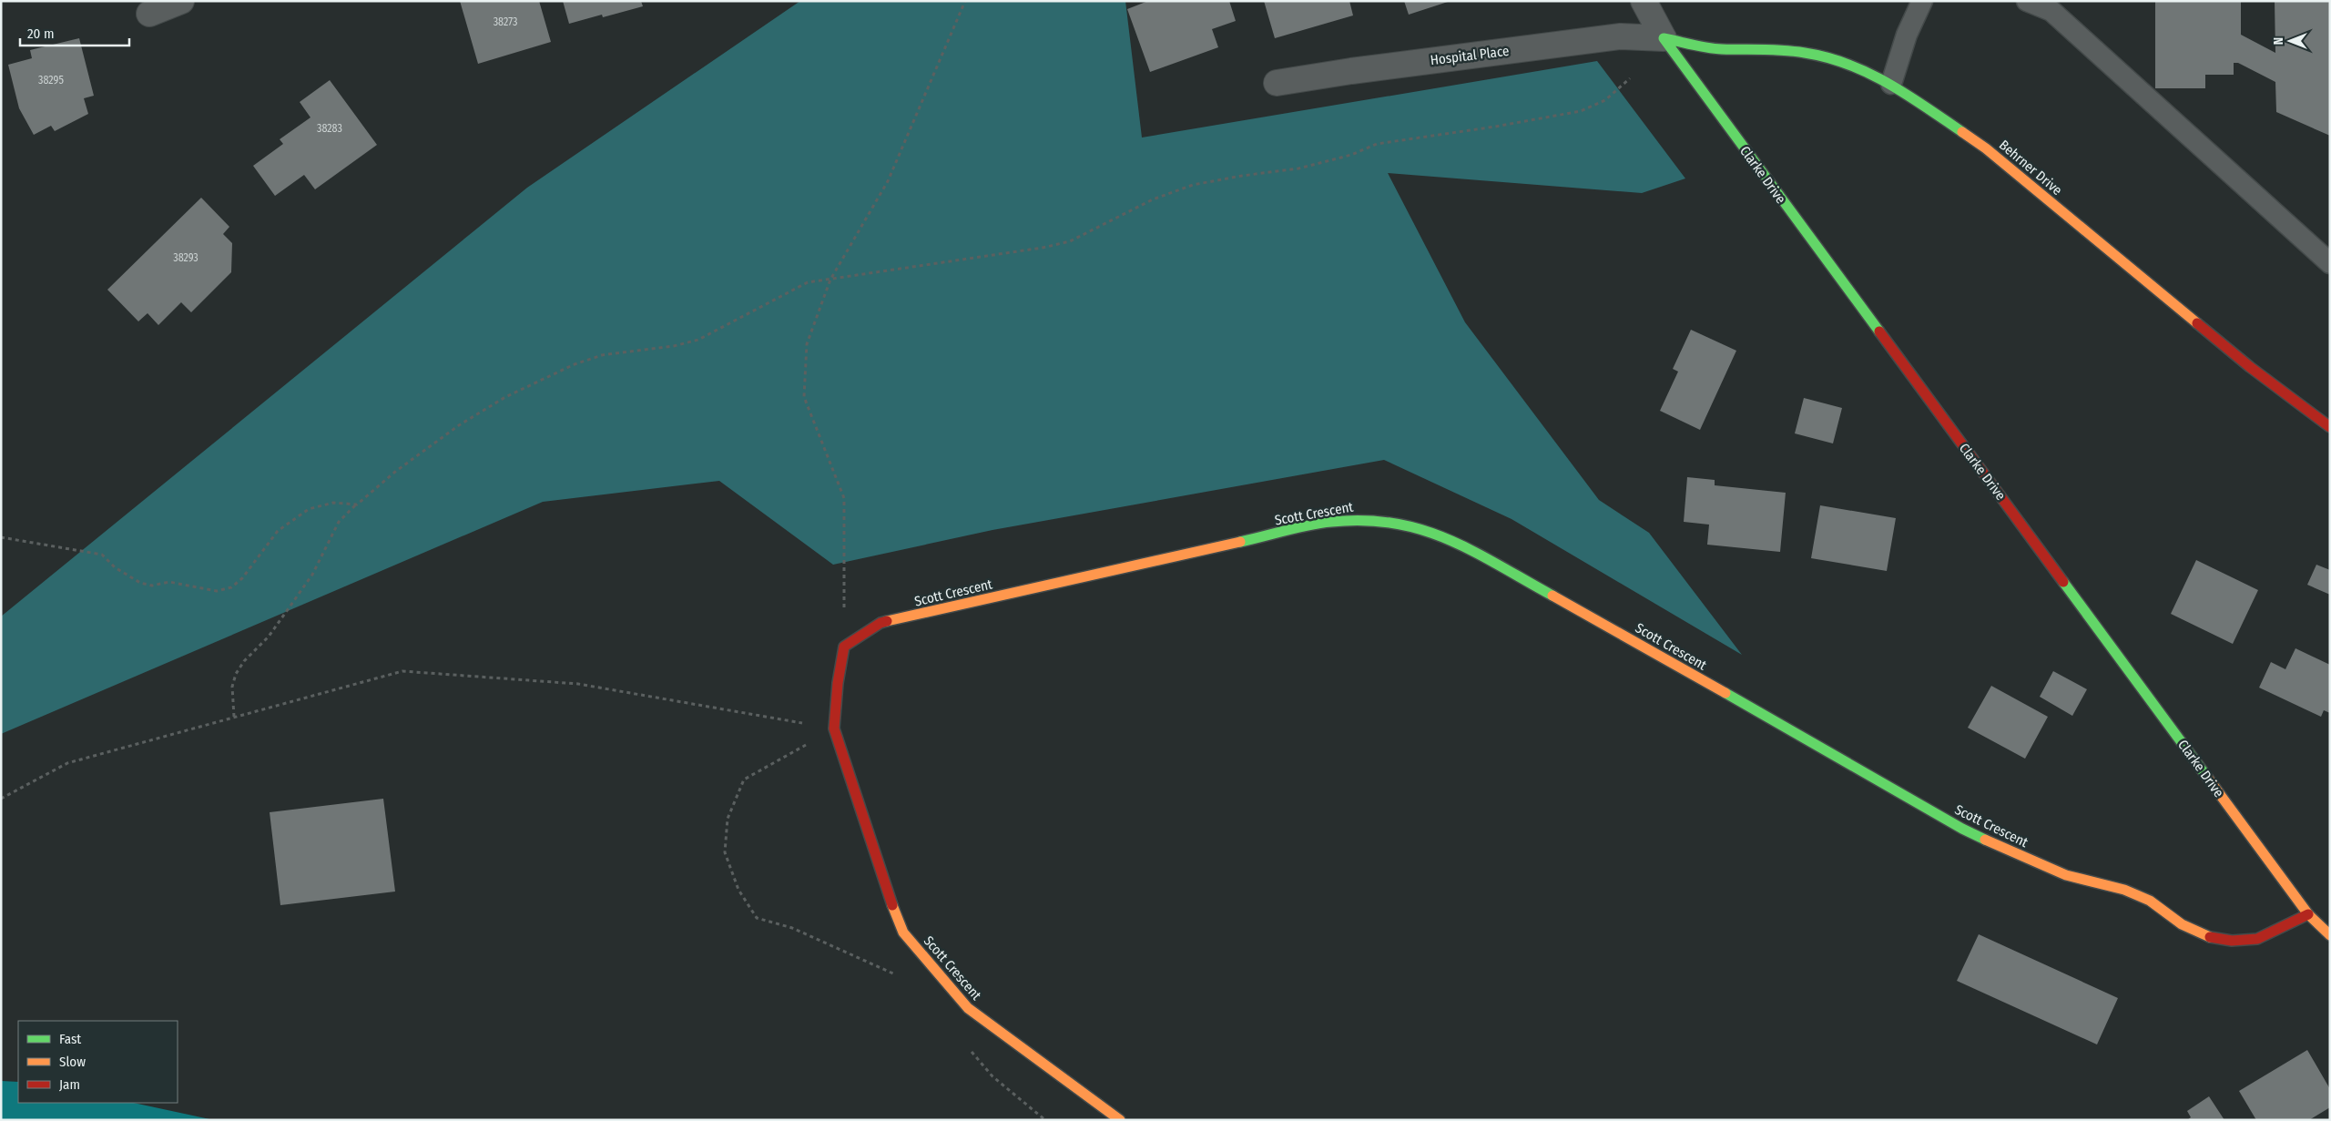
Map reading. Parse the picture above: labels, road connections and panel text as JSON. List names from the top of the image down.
{
  "streets": {
    "street": [
      "Hospital Place",
      "Behrner Drive",
      "Clarke Drive",
      "Scott Crescent"
    ]
  },
  "crossings": [
    ["Hospital Place", "Behrner Drive"],
    ["Hospital Place", "Clarke Drive"],
    ["Behrner Drive", "Clarke Drive"],
    ["Clarke Drive", "Scott Crescent"]
  ],
  "house_numbers": [
    "38273",
    "38295",
    "38283",
    "38293"
  ],
  "legend": ["Fast", "Slow", "Jam"],
  "scale_bar": "20 m",
  "north": "left"
}
